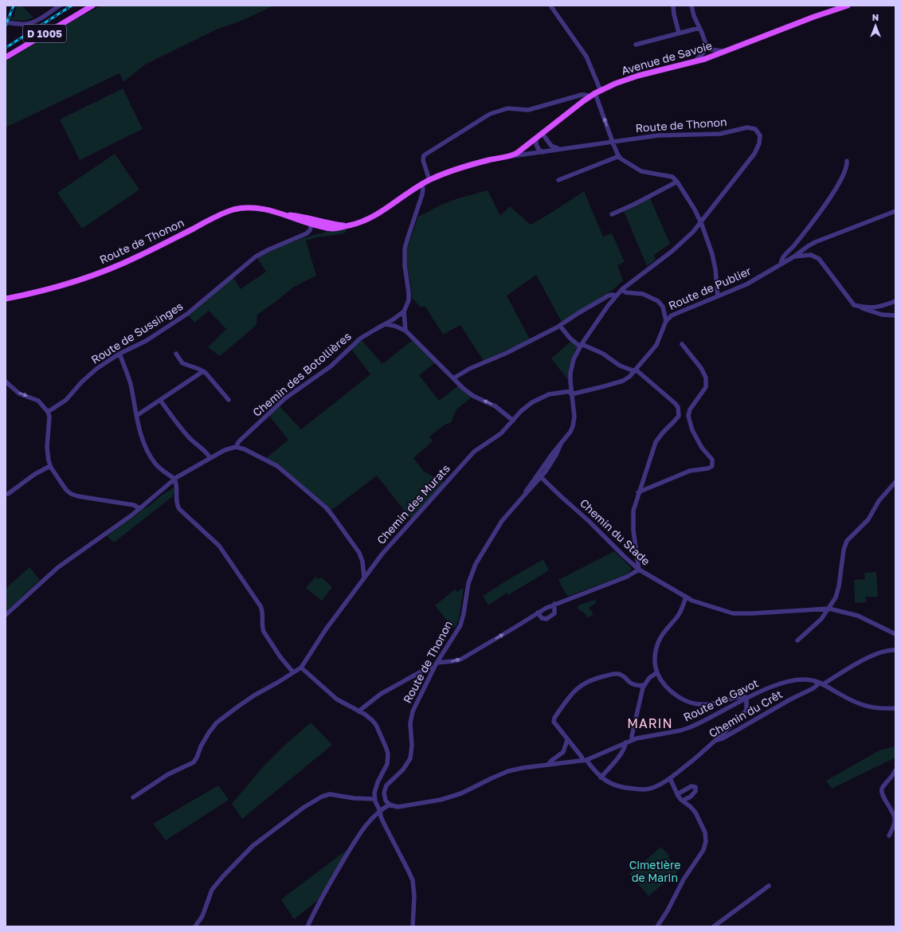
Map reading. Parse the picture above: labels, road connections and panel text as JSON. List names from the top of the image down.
{
  "streets": {
    "main road": ["D 1005", "Avenue de Savoie", "Route de Thonon"],
    "street": [
      "Route de Publier",
      "Route de Sussinges",
      "Chemin des Botollières",
      "Chemin des Murats",
      "Chemin du Stade",
      "Route de Gavot",
      "Chemin du Crêt"
    ]
  },
  "crossings": [
    ["Avenue de Savoie", "Route de Thonon"],
    ["Route de Thonon", "Route de Publier"],
    ["Route de Thonon", "Route de Sussinges"],
    ["Route de Thonon", "Chemin des Murats"],
    ["Route de Thonon", "Chemin du Stade"],
    ["Route de Thonon", "Route de Gavot"],
    ["Route de Publier", "Chemin des Murats"],
    ["Route de Gavot", "Chemin du Crêt"]
  ],
  "districts": ["MARIN"],
  "parks": ["Cimetière de Marin"],
  "north": "top"
}
